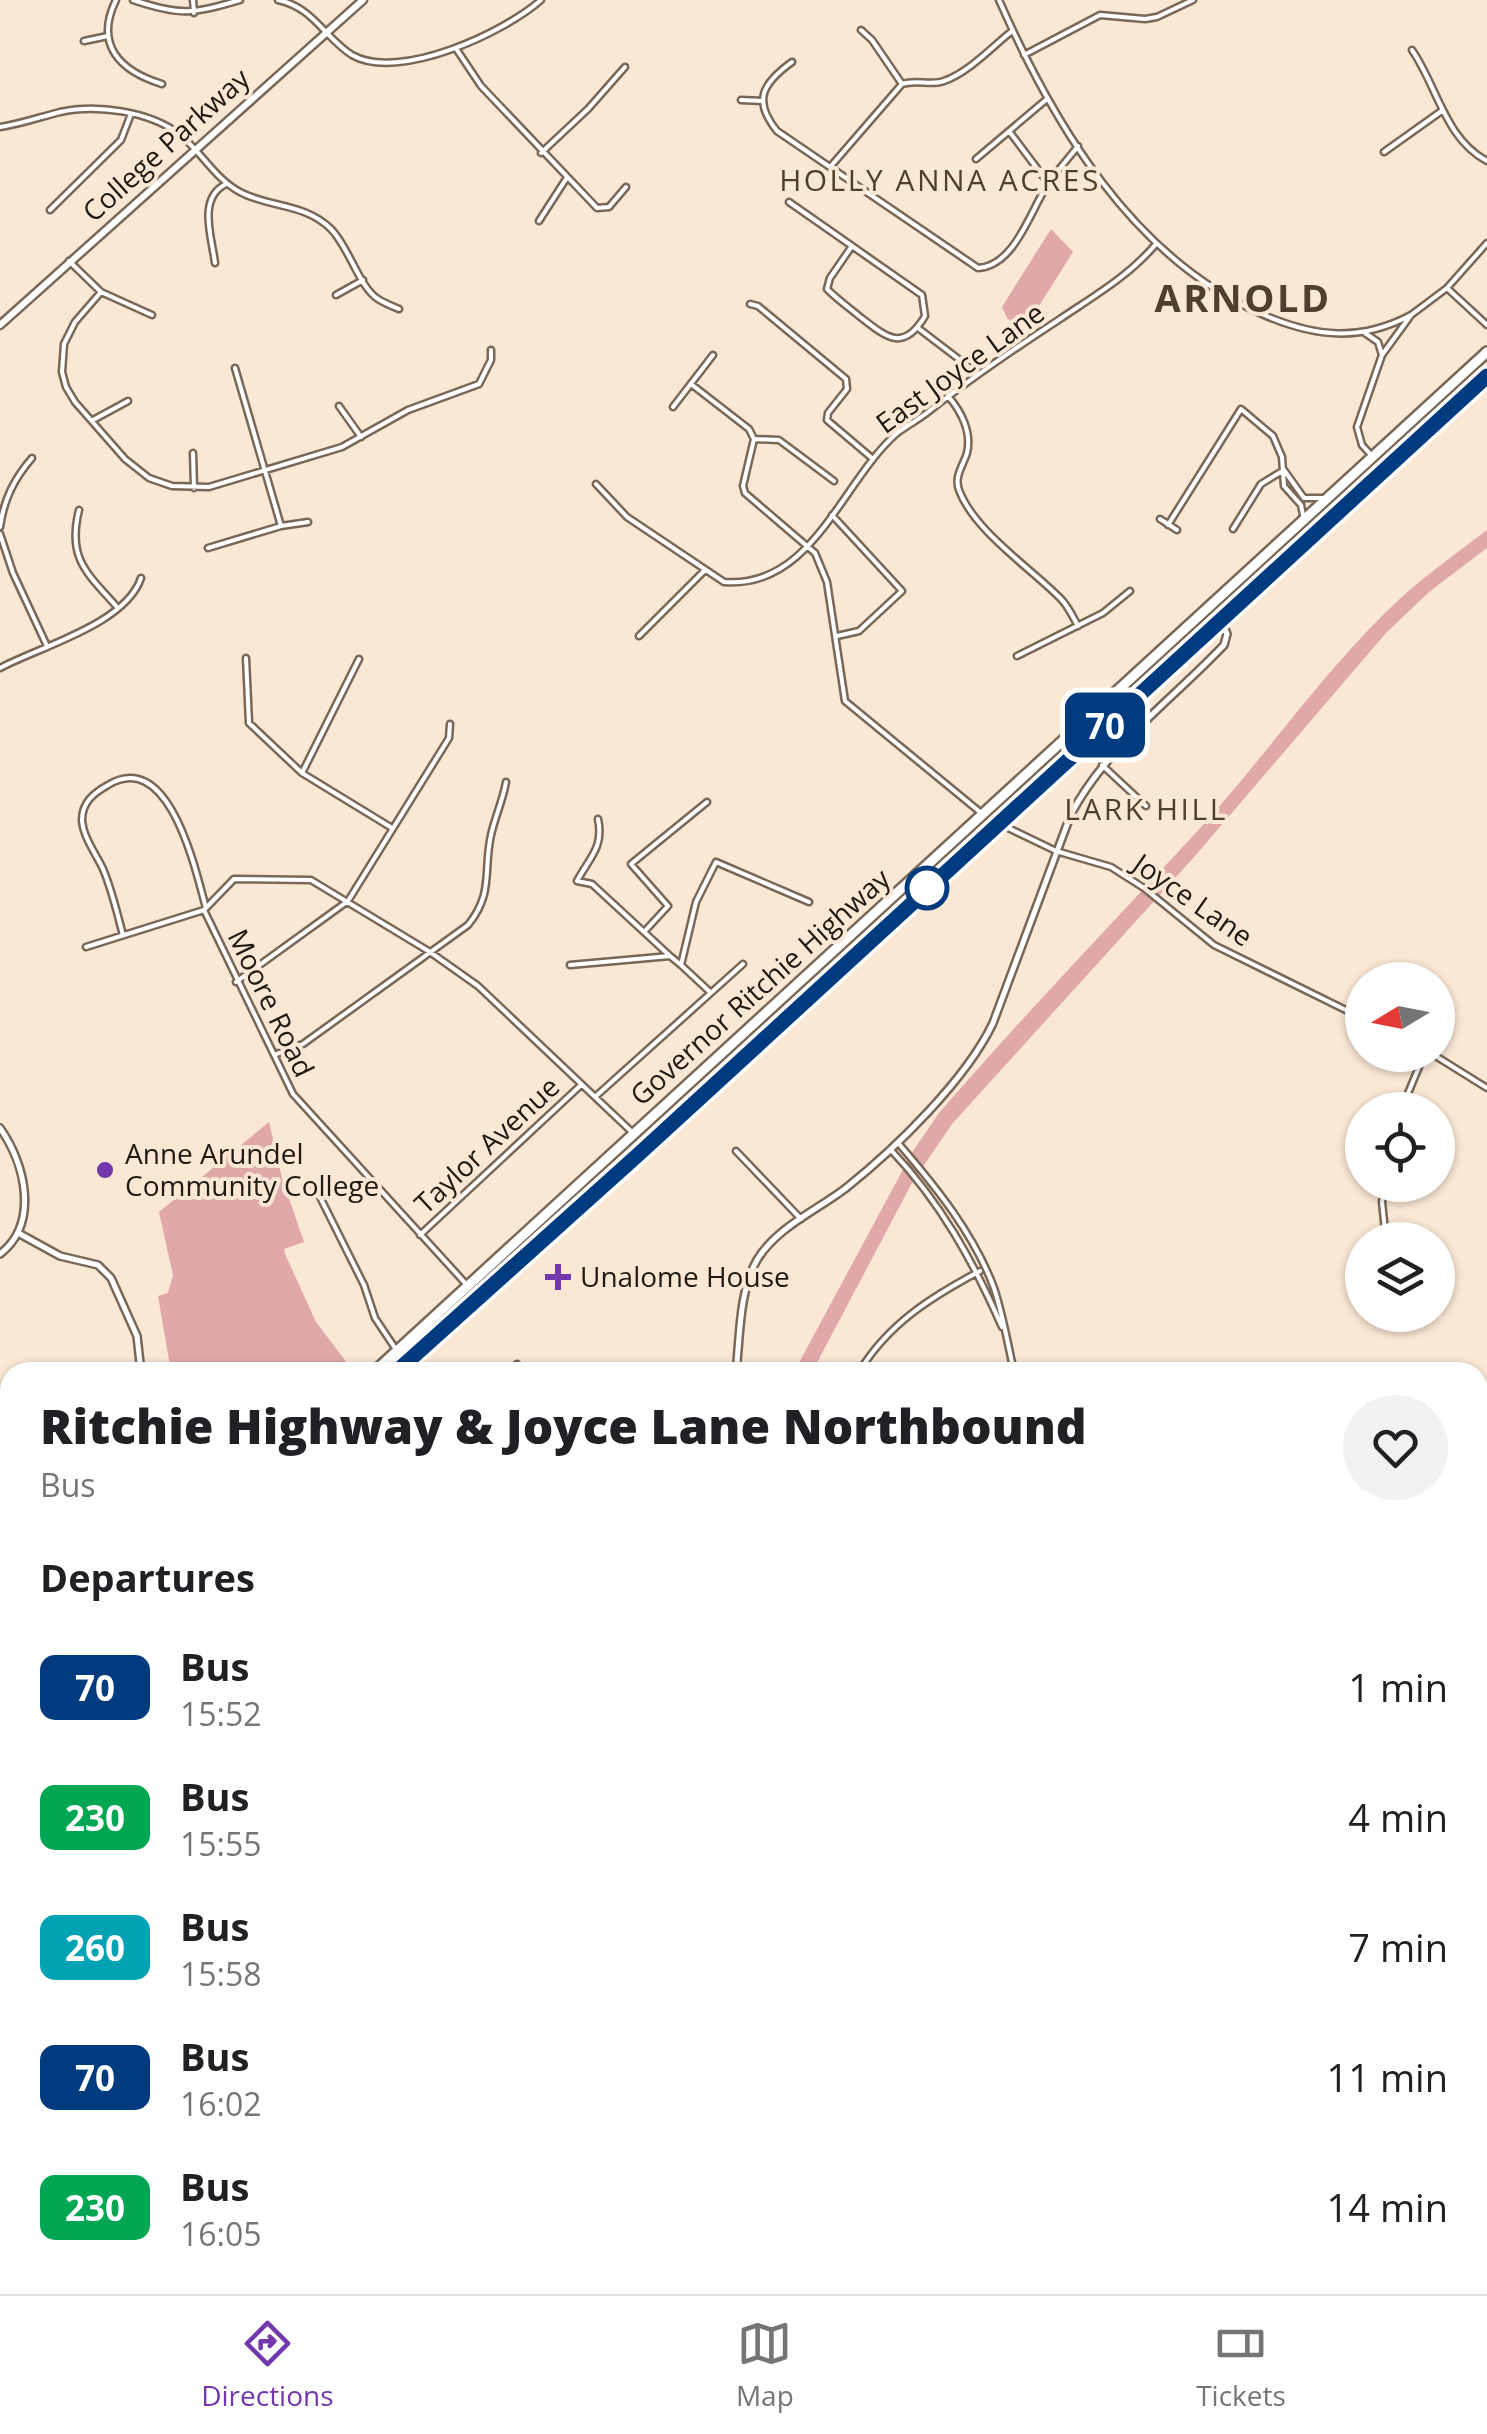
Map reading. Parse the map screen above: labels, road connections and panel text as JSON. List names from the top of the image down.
{
  "streets": {
    "highway": ["Governor Ritchie Highway"],
    "main road": ["College Parkway"],
    "street": [
      "East Joyce Lane",
      "Joyce Lane",
      "Moore Road",
      "Taylor Avenue"
    ]
  },
  "crossings": [
    ["Joyce Lane", "Governor Ritchie Highway"],
    ["Governor Ritchie Highway", "Moore Road"],
    ["Moore Road", "Taylor Avenue"]
  ],
  "districts": ["HOLLY ANNA ACRES", "ARNOLD", "LARK HILL"],
  "places": {
    "other": ["Anne Arundel Community College"],
    "health": ["Unalome House"]
  },
  "lines": ["bus line 70"],
  "north": "left",
  "page": {
    "on_map": "70",
    "heading": [
      ["Ritchie Highway & Joyce Lane Northbound", "Bus"],
      "Departures"
    ],
    "list": [
      {
        "mark": "70",
        "name": "Bus",
        "note": "15:52",
        "value": "1 min"
      },
      {
        "mark": "230",
        "name": "Bus",
        "note": "15:55",
        "value": "4 min"
      },
      {
        "mark": "260",
        "name": "Bus",
        "note": "15:58",
        "value": "7 min"
      },
      {
        "mark": "70",
        "name": "Bus",
        "note": "16:02",
        "value": "11 min"
      },
      {
        "mark": "230",
        "name": "Bus",
        "note": "16:05",
        "value": "14 min"
      }
    ],
    "tabs": ["Directions", "Map", "Tickets"]
  }
}
